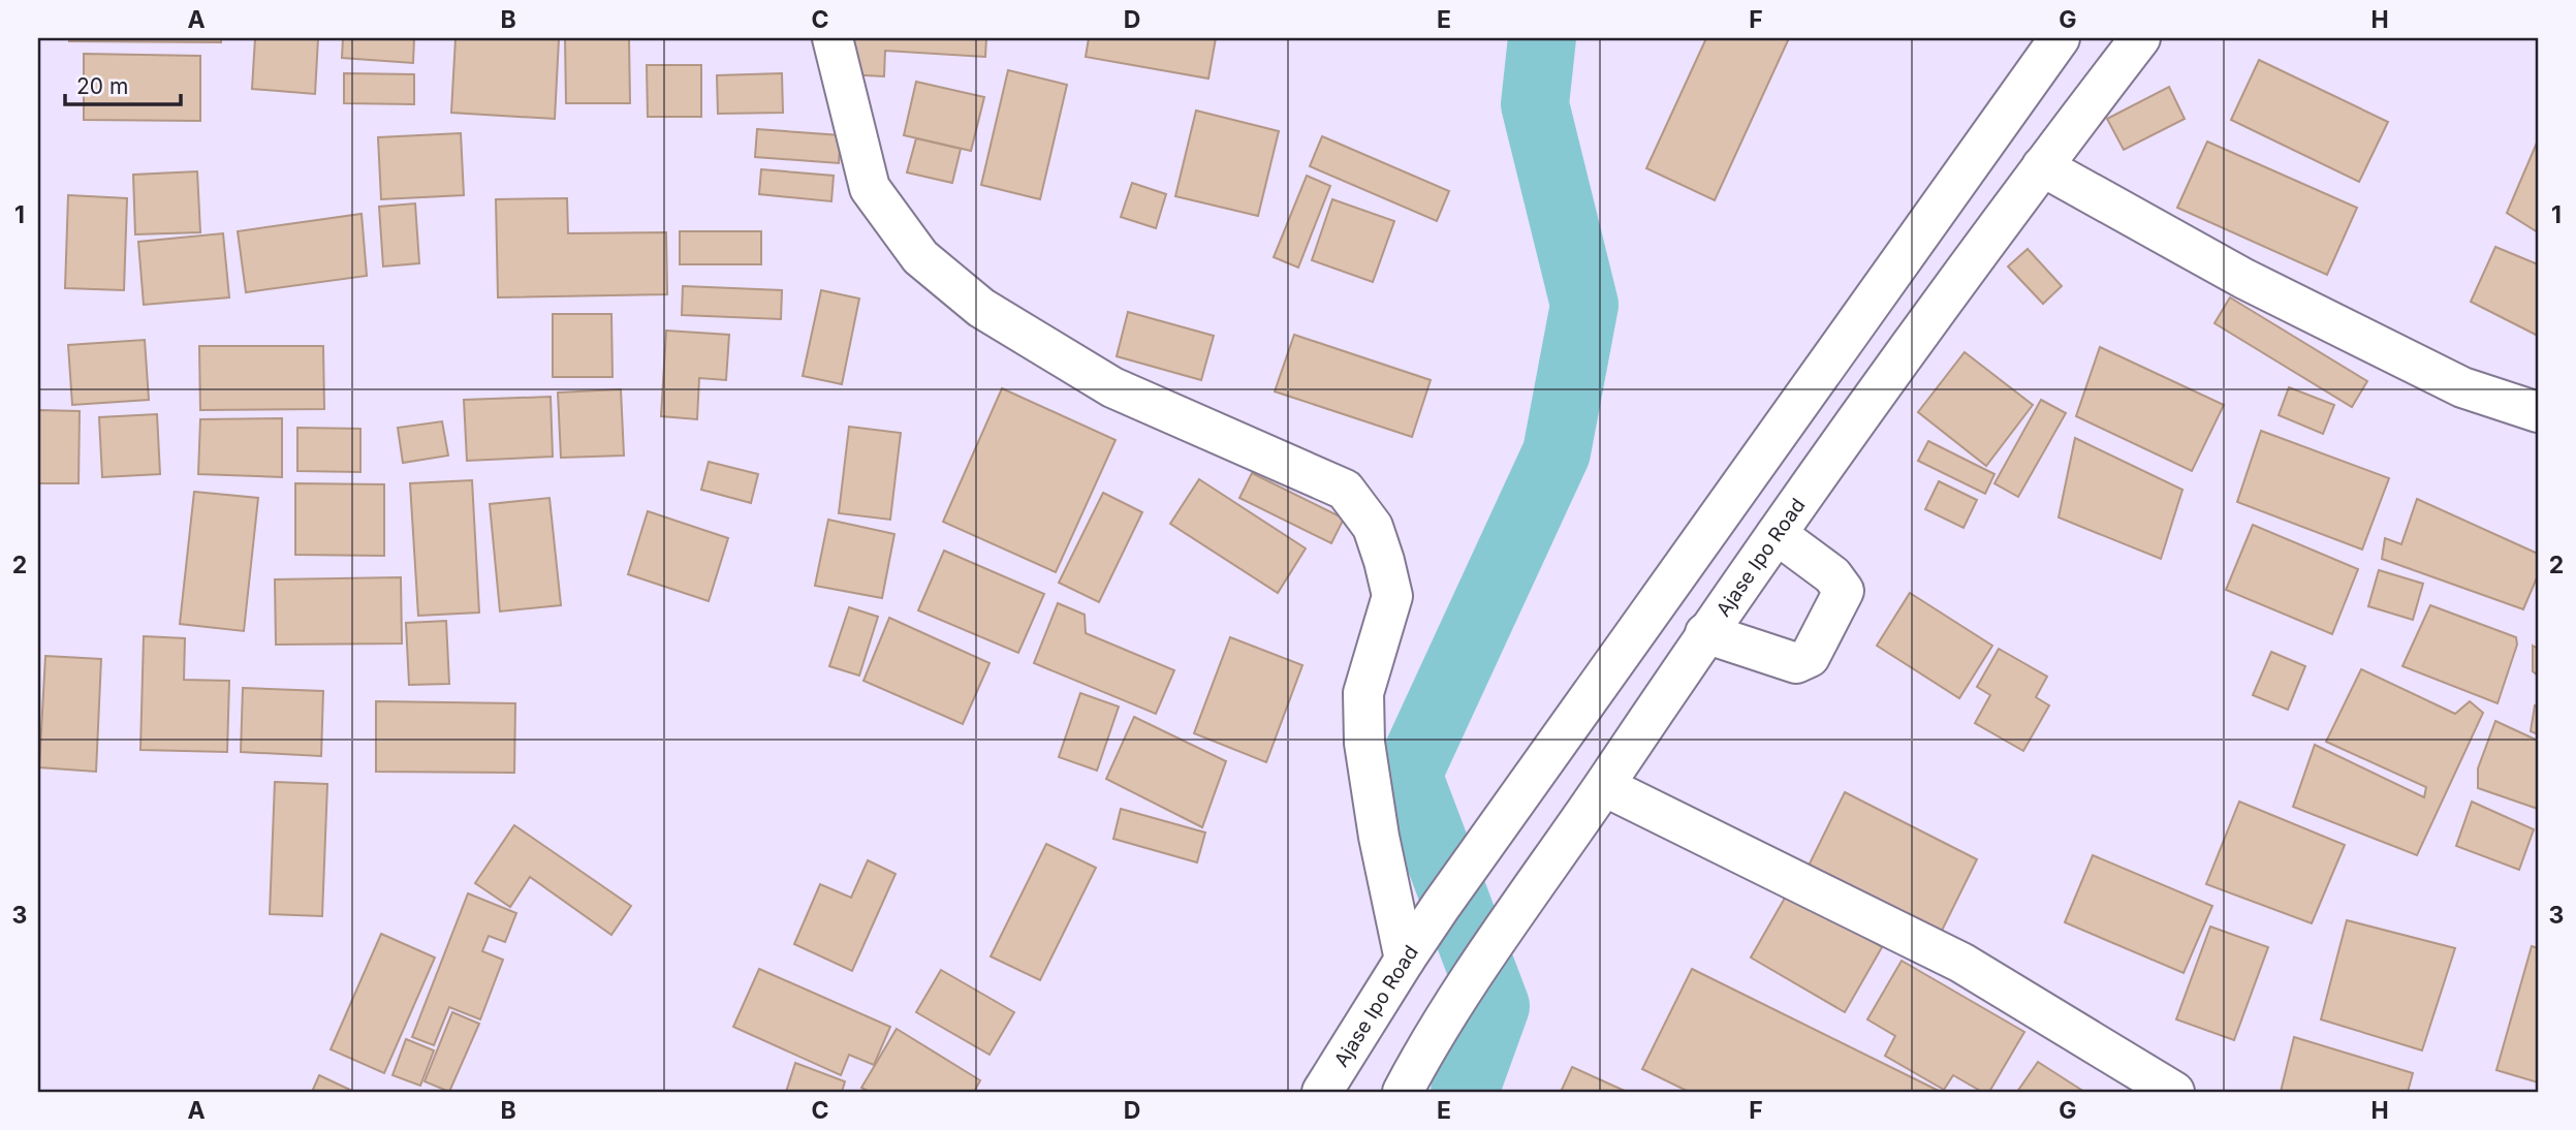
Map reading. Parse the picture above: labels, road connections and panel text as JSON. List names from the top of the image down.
{
  "streets": {
    "main road": ["Ajase Ipo Road"]
  },
  "scale_bar": "20 m",
  "grid": {
    "columns": [
      "A",
      "B",
      "C",
      "D",
      "E",
      "F",
      "G",
      "H"
    ],
    "rows": ["1", "2", "3"]
  }
}
